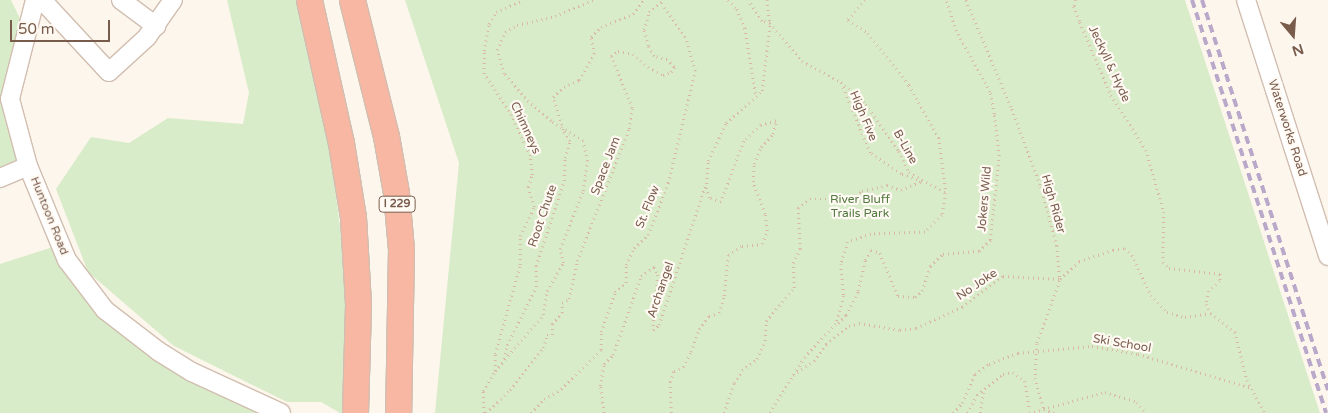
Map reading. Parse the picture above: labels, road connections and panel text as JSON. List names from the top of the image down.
{
  "streets": {
    "highway": ["I 229"],
    "street": ["Waterworks Road", "Huntoon Road"],
    "path": [
      "Jeckyll & Hyde",
      "High Five",
      "Chimneys",
      "B-Line",
      "Space Jam",
      "Jokers Wild",
      "High Rider",
      "St. Flow",
      "Root Chute",
      "No Joke",
      "Archangel",
      "Ski School"
    ]
  },
  "crossings": [
    ["High Five", "B-Line"],
    ["Space Jam", "St. Flow"],
    ["High Rider", "No Joke"],
    ["High Rider", "Ski School"]
  ],
  "parks": ["River Bluff Trails Park"],
  "scale_bar": "50 m",
  "north": "bottom"
}
